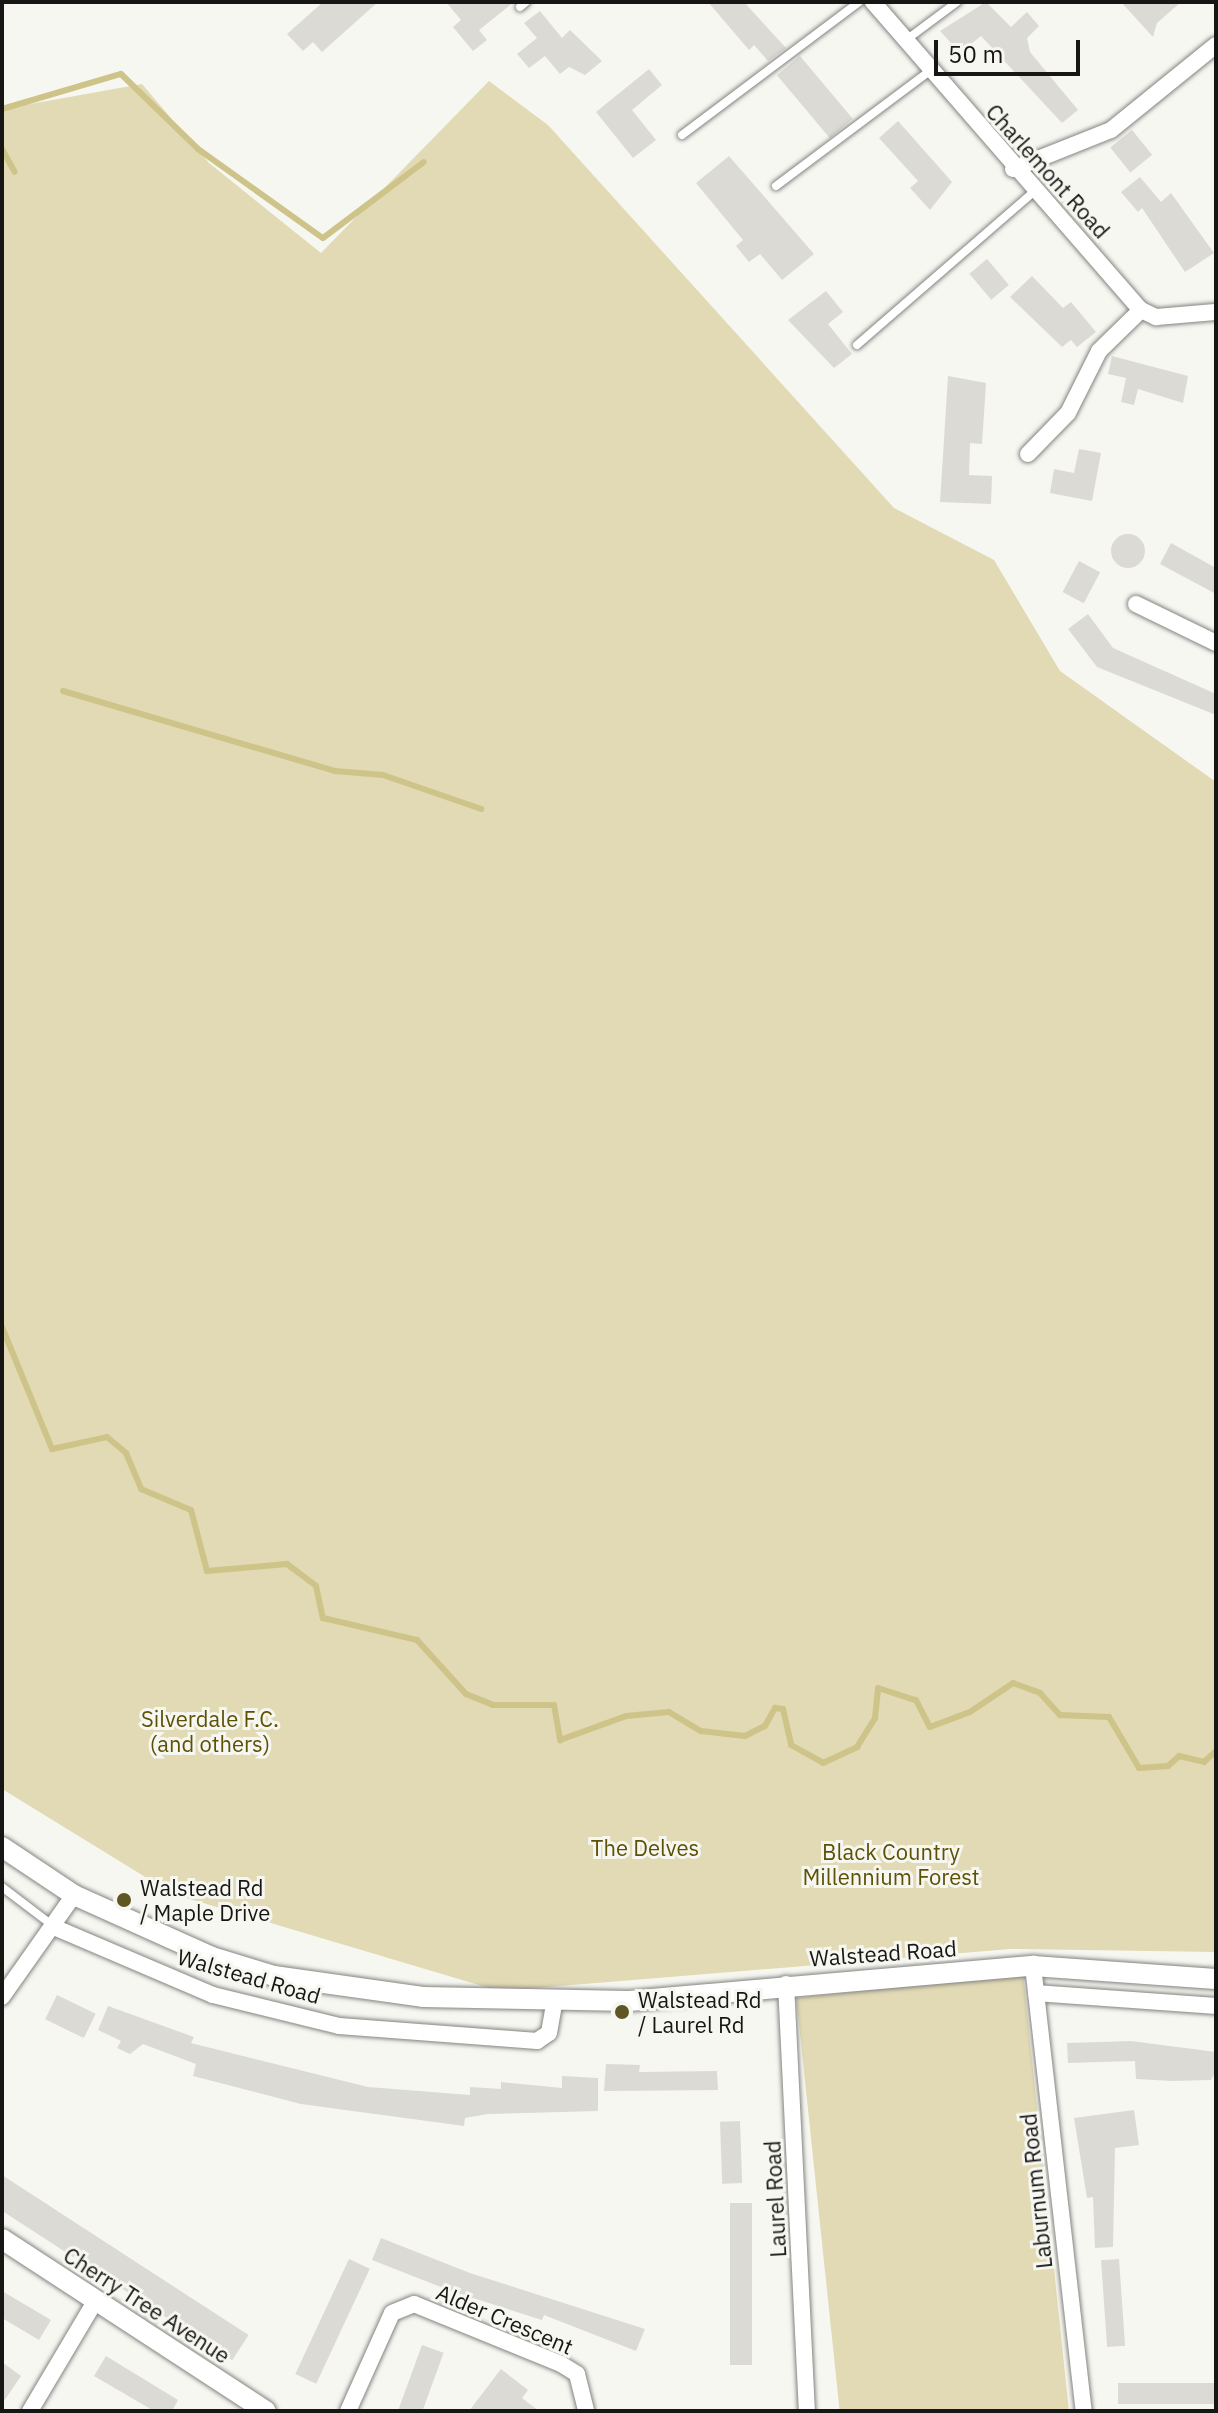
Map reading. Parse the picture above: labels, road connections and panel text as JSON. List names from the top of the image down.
{
  "streets": {
    "street": [
      "Charlemont Road",
      "Walstead Road",
      "Laburnum Road",
      "Laurel Road",
      "Cherry Tree Avenue",
      "Alder Crescent"
    ]
  },
  "crossings": [
    ["Walstead Road", "Laburnum Road"],
    ["Walstead Road", "Laurel Road"]
  ],
  "parks": ["Silverdale F.C. (and others)", "The Delves", "Black Country Millennium Forest"],
  "places": ["Walstead Rd / Maple Drive", "Walstead Rd / Laurel Rd"],
  "scale_bar": "50 m"
}
